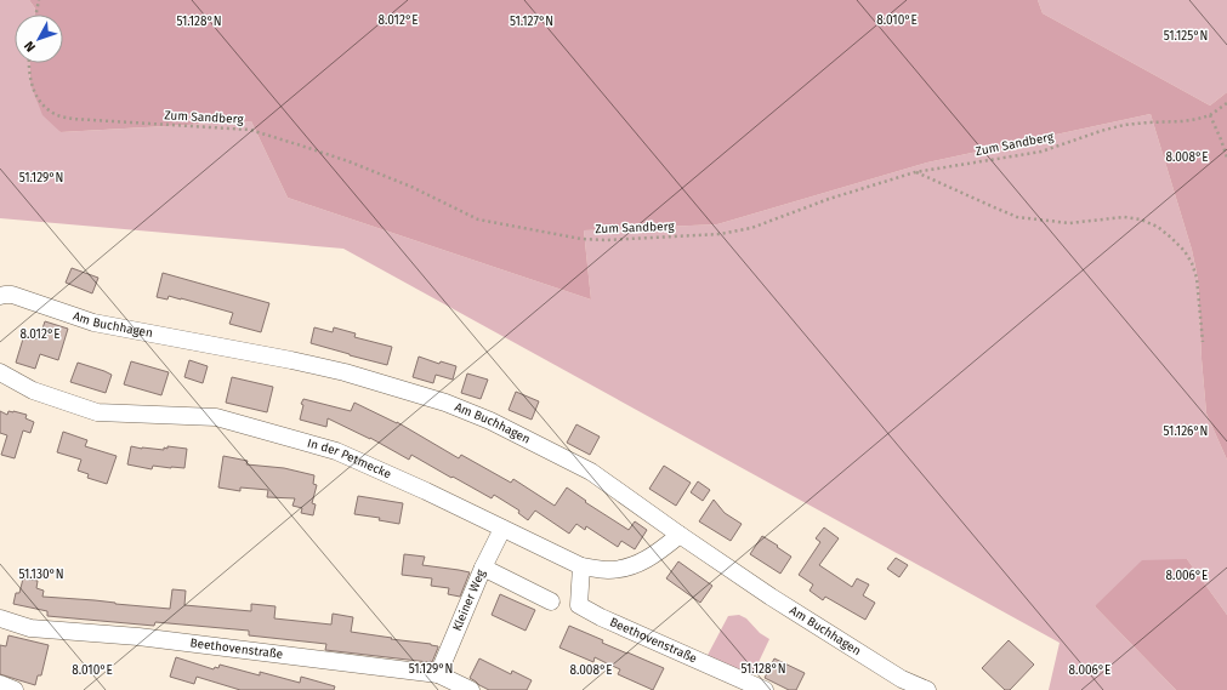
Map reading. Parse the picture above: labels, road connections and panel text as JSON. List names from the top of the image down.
{
  "streets": {
    "street": [
      "Am Buchhagen",
      "In der Petmecke",
      "Kleiner Weg",
      "Beethovenstraße"
    ],
    "path": ["Zum Sandberg"]
  },
  "crossings": [
    ["Am Buchhagen", "In der Petmecke"],
    ["In der Petmecke", "Kleiner Weg"],
    ["In der Petmecke", "Beethovenstraße"],
    ["Kleiner Weg", "Beethovenstraße"]
  ],
  "north": "bottom left",
  "coordinates": [
    "8.012°E",
    "8.010°E",
    "51.128°N",
    "51.127°N",
    "51.125°N",
    "8.008°E",
    "51.129°N",
    "51.126°N",
    "51.130°N",
    "8.006°E"
  ]
}
